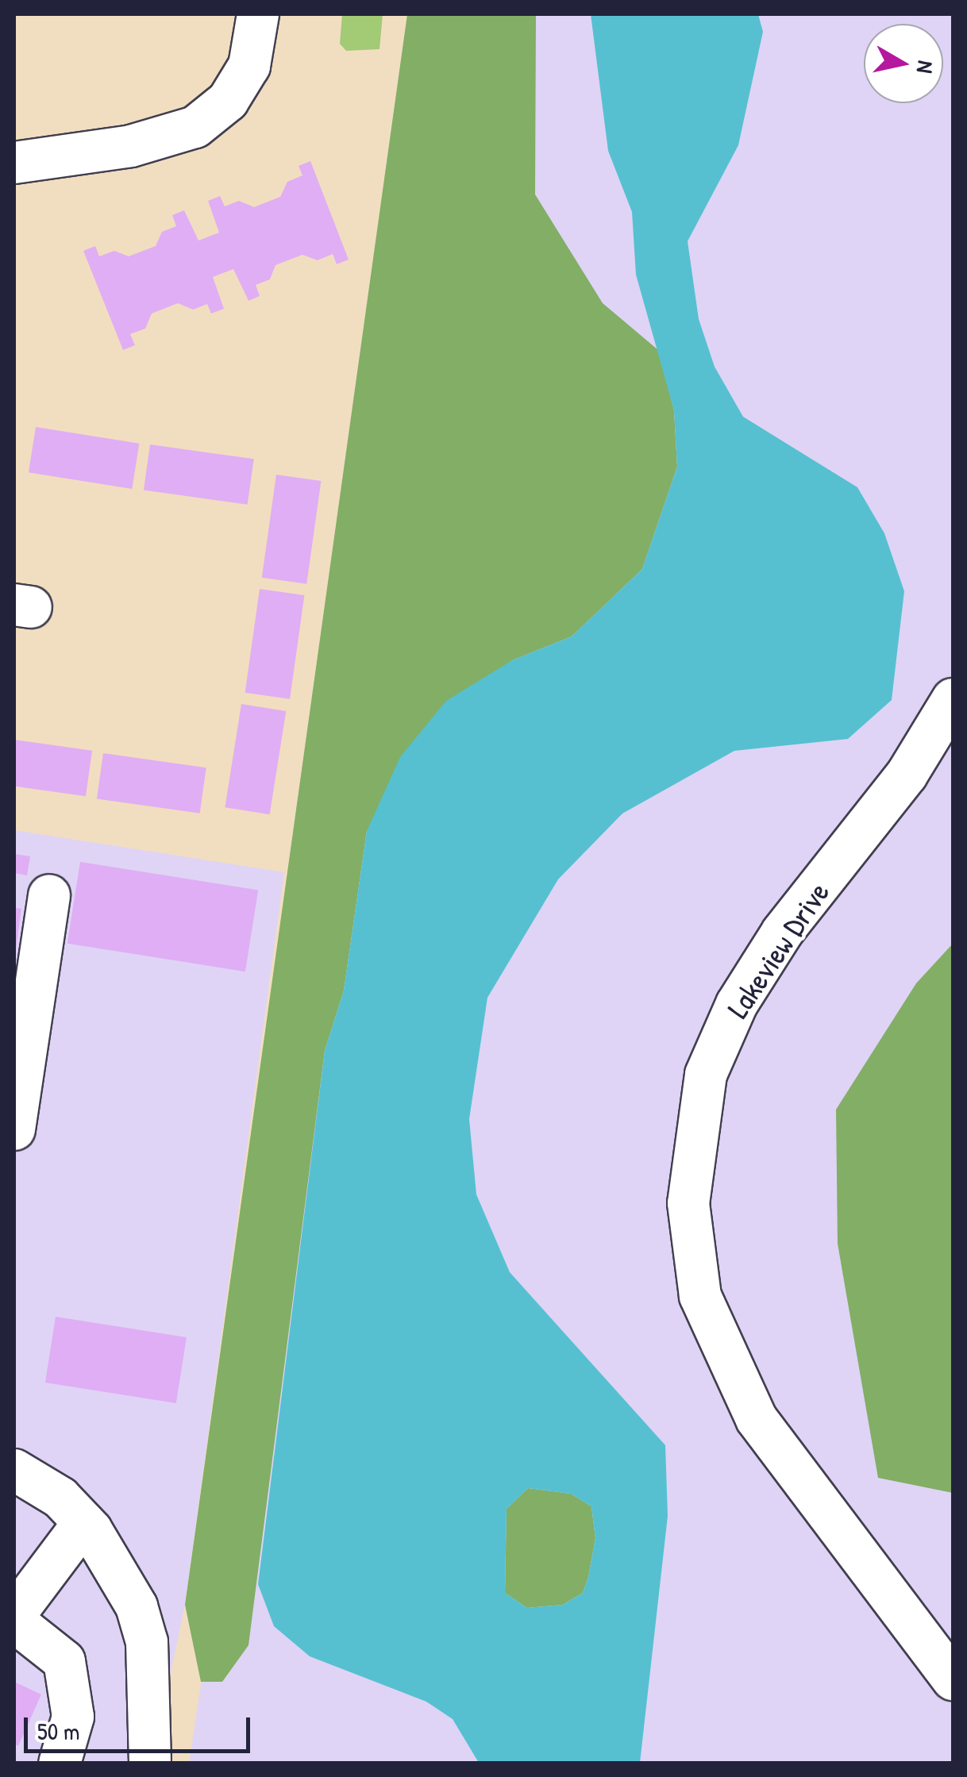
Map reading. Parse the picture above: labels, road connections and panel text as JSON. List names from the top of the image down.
{
  "streets": {
    "street": ["Lakeview Drive"]
  },
  "scale_bar": "50 m",
  "north": "right"
}
